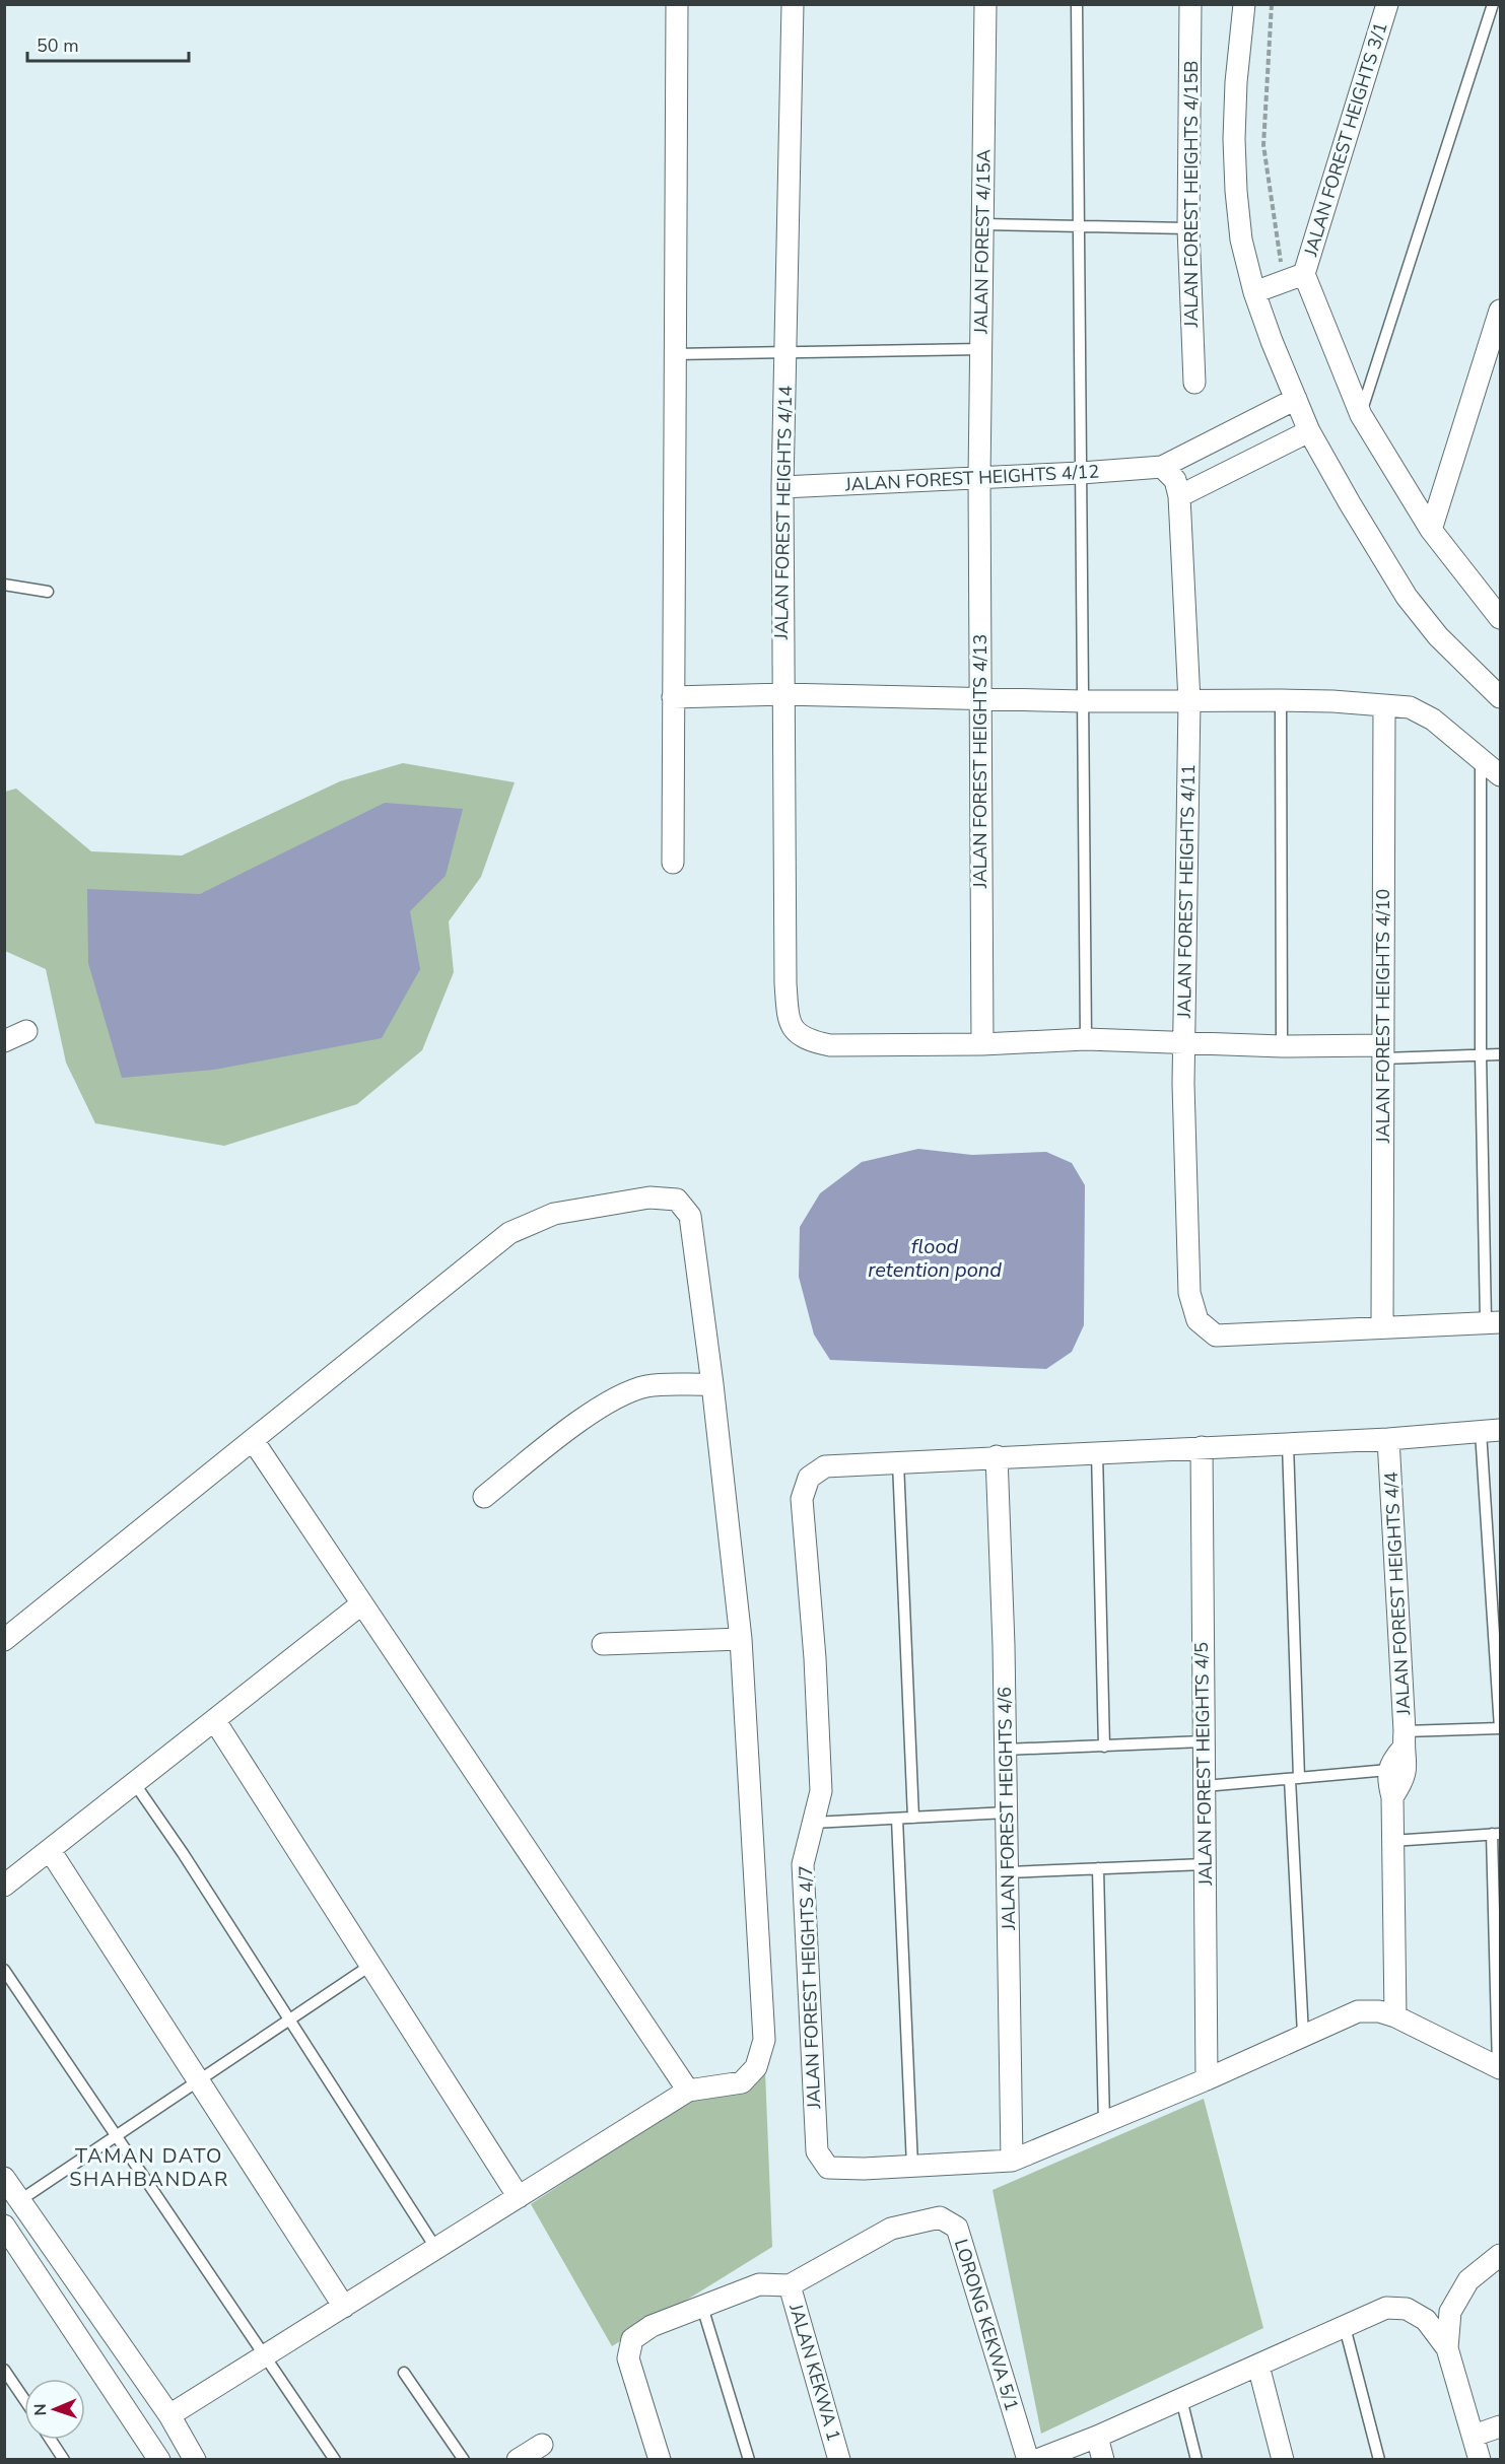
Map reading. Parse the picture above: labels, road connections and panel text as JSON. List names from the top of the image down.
{
  "streets": {
    "street": [
      "JALAN FOREST HEIGHTS 3/1",
      "JALAN FOREST HEIGHTS 4/15B",
      "JALAN FOREST 4/15A",
      "JALAN FOREST HEIGHTS 4/12",
      "JALAN FOREST HEIGHTS 4/14",
      "JALAN FOREST HEIGHTS 4/13",
      "JALAN FOREST HEIGHTS 4/11",
      "JALAN FOREST HEIGHTS 4/10",
      "JALAN FOREST HEIGHTS 4/4",
      "JALAN FOREST HEIGHTS 4/5",
      "JALAN FOREST HEIGHTS 4/6",
      "JALAN FOREST HEIGHTS 4/7",
      "LORONG KEKWA 5/1",
      "JALAN KEKWA 1"
    ]
  },
  "crossings": [
    ["JALAN FOREST 4/15A", "JALAN FOREST HEIGHTS 4/12"],
    ["JALAN FOREST 4/15A", "JALAN FOREST HEIGHTS 4/13"],
    ["JALAN FOREST HEIGHTS 4/12", "JALAN FOREST HEIGHTS 4/14"],
    ["JALAN FOREST HEIGHTS 4/12", "JALAN FOREST HEIGHTS 4/13"],
    ["JALAN FOREST HEIGHTS 4/12", "JALAN FOREST HEIGHTS 4/11"],
    ["JALAN FOREST HEIGHTS 4/14", "JALAN FOREST HEIGHTS 4/13"],
    ["JALAN FOREST HEIGHTS 4/11", "JALAN FOREST HEIGHTS 4/10"],
    ["LORONG KEKWA 5/1", "JALAN KEKWA 1"]
  ],
  "districts": ["TAMAN DATO SHAHBANDAR"],
  "water": ["flood retention pond"],
  "scale_bar": "50 m",
  "north": "left"
}
